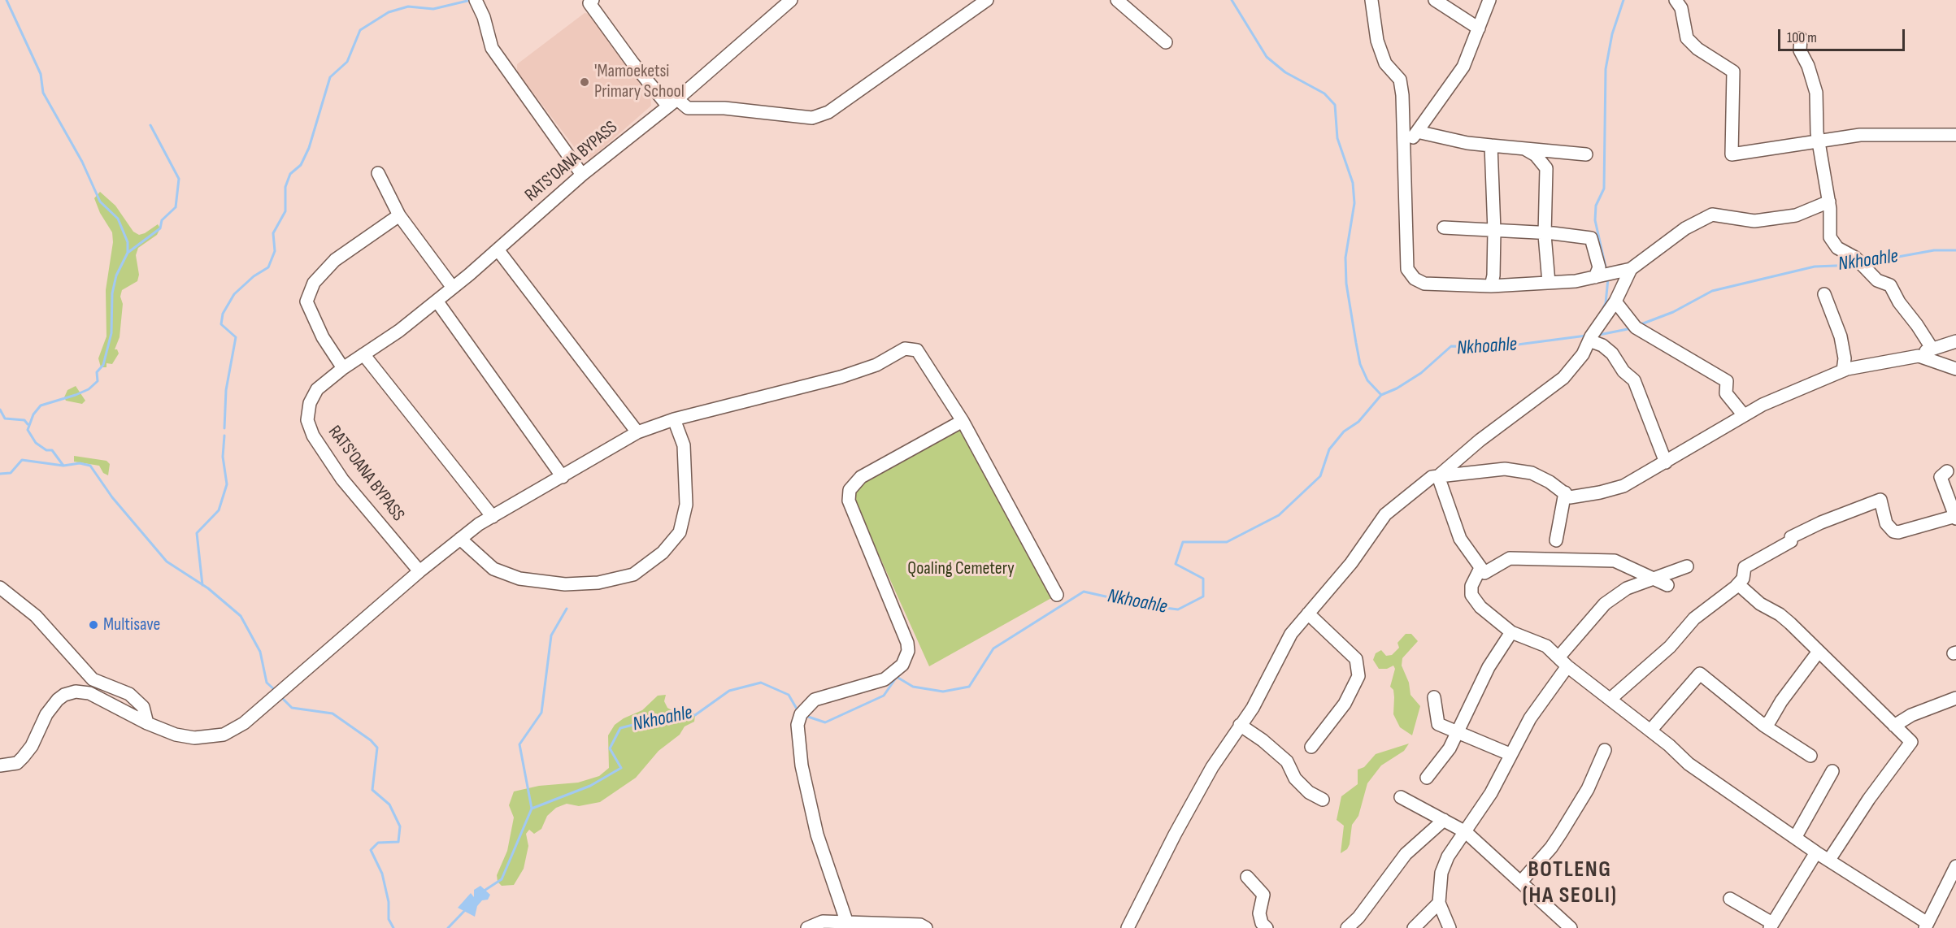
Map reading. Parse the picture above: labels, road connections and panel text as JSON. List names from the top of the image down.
{
  "streets": {
    "street": ["RATS'OANA BYPASS"]
  },
  "districts": ["BOTLENG (HA SEOLI)"],
  "water": ["Nkhoahle"],
  "parks": ["Qoaling Cemetery"],
  "places": ["'Mamoeketsi Primary School", "Multisave"],
  "scale_bar": "100 m"
}
